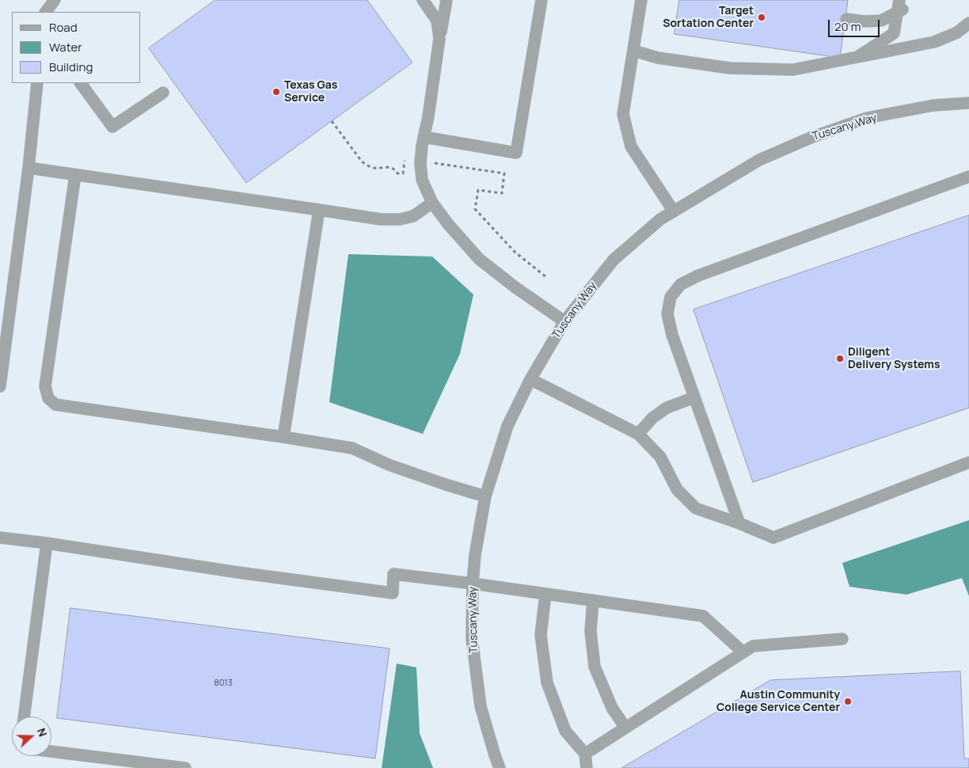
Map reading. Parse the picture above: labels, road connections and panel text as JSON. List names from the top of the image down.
{
  "streets": {
    "street": ["Tuscany Way"]
  },
  "places": [
    "Target Sortation Center",
    "Texas Gas Service",
    "Diligent Delivery Systems",
    "Austin Community College Service Center"
  ],
  "house_numbers": ["8013"],
  "legend": ["Road", "Water", "Building"],
  "scale_bar": "20 m",
  "north": "right"
}
